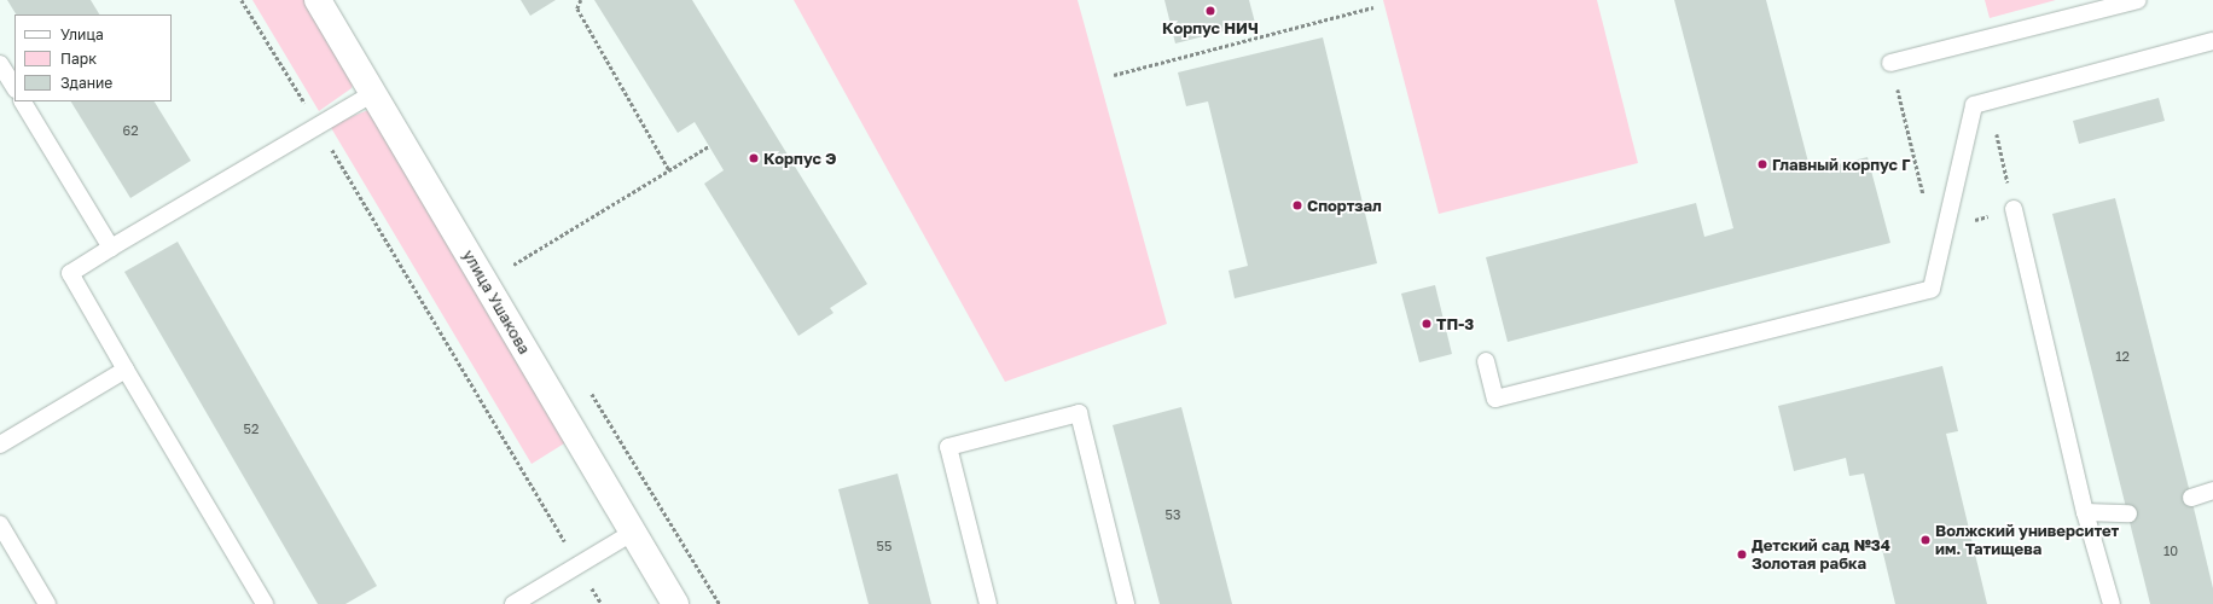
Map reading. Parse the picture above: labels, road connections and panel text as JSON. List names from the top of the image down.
{
  "streets": {
    "street": ["улица Ушакова"]
  },
  "places": [
    "Корпус НИЧ",
    "Корпус Э",
    "Главный корпус Г",
    "Спортзал",
    "ТП-3",
    "Волжский университет им. Татищева",
    "Детский сад №34 Золотая рабка"
  ],
  "house_numbers": [
    "62",
    "12",
    "52",
    "53",
    "55",
    "10"
  ],
  "legend": ["Улица", "Парк", "Здание"]
}
